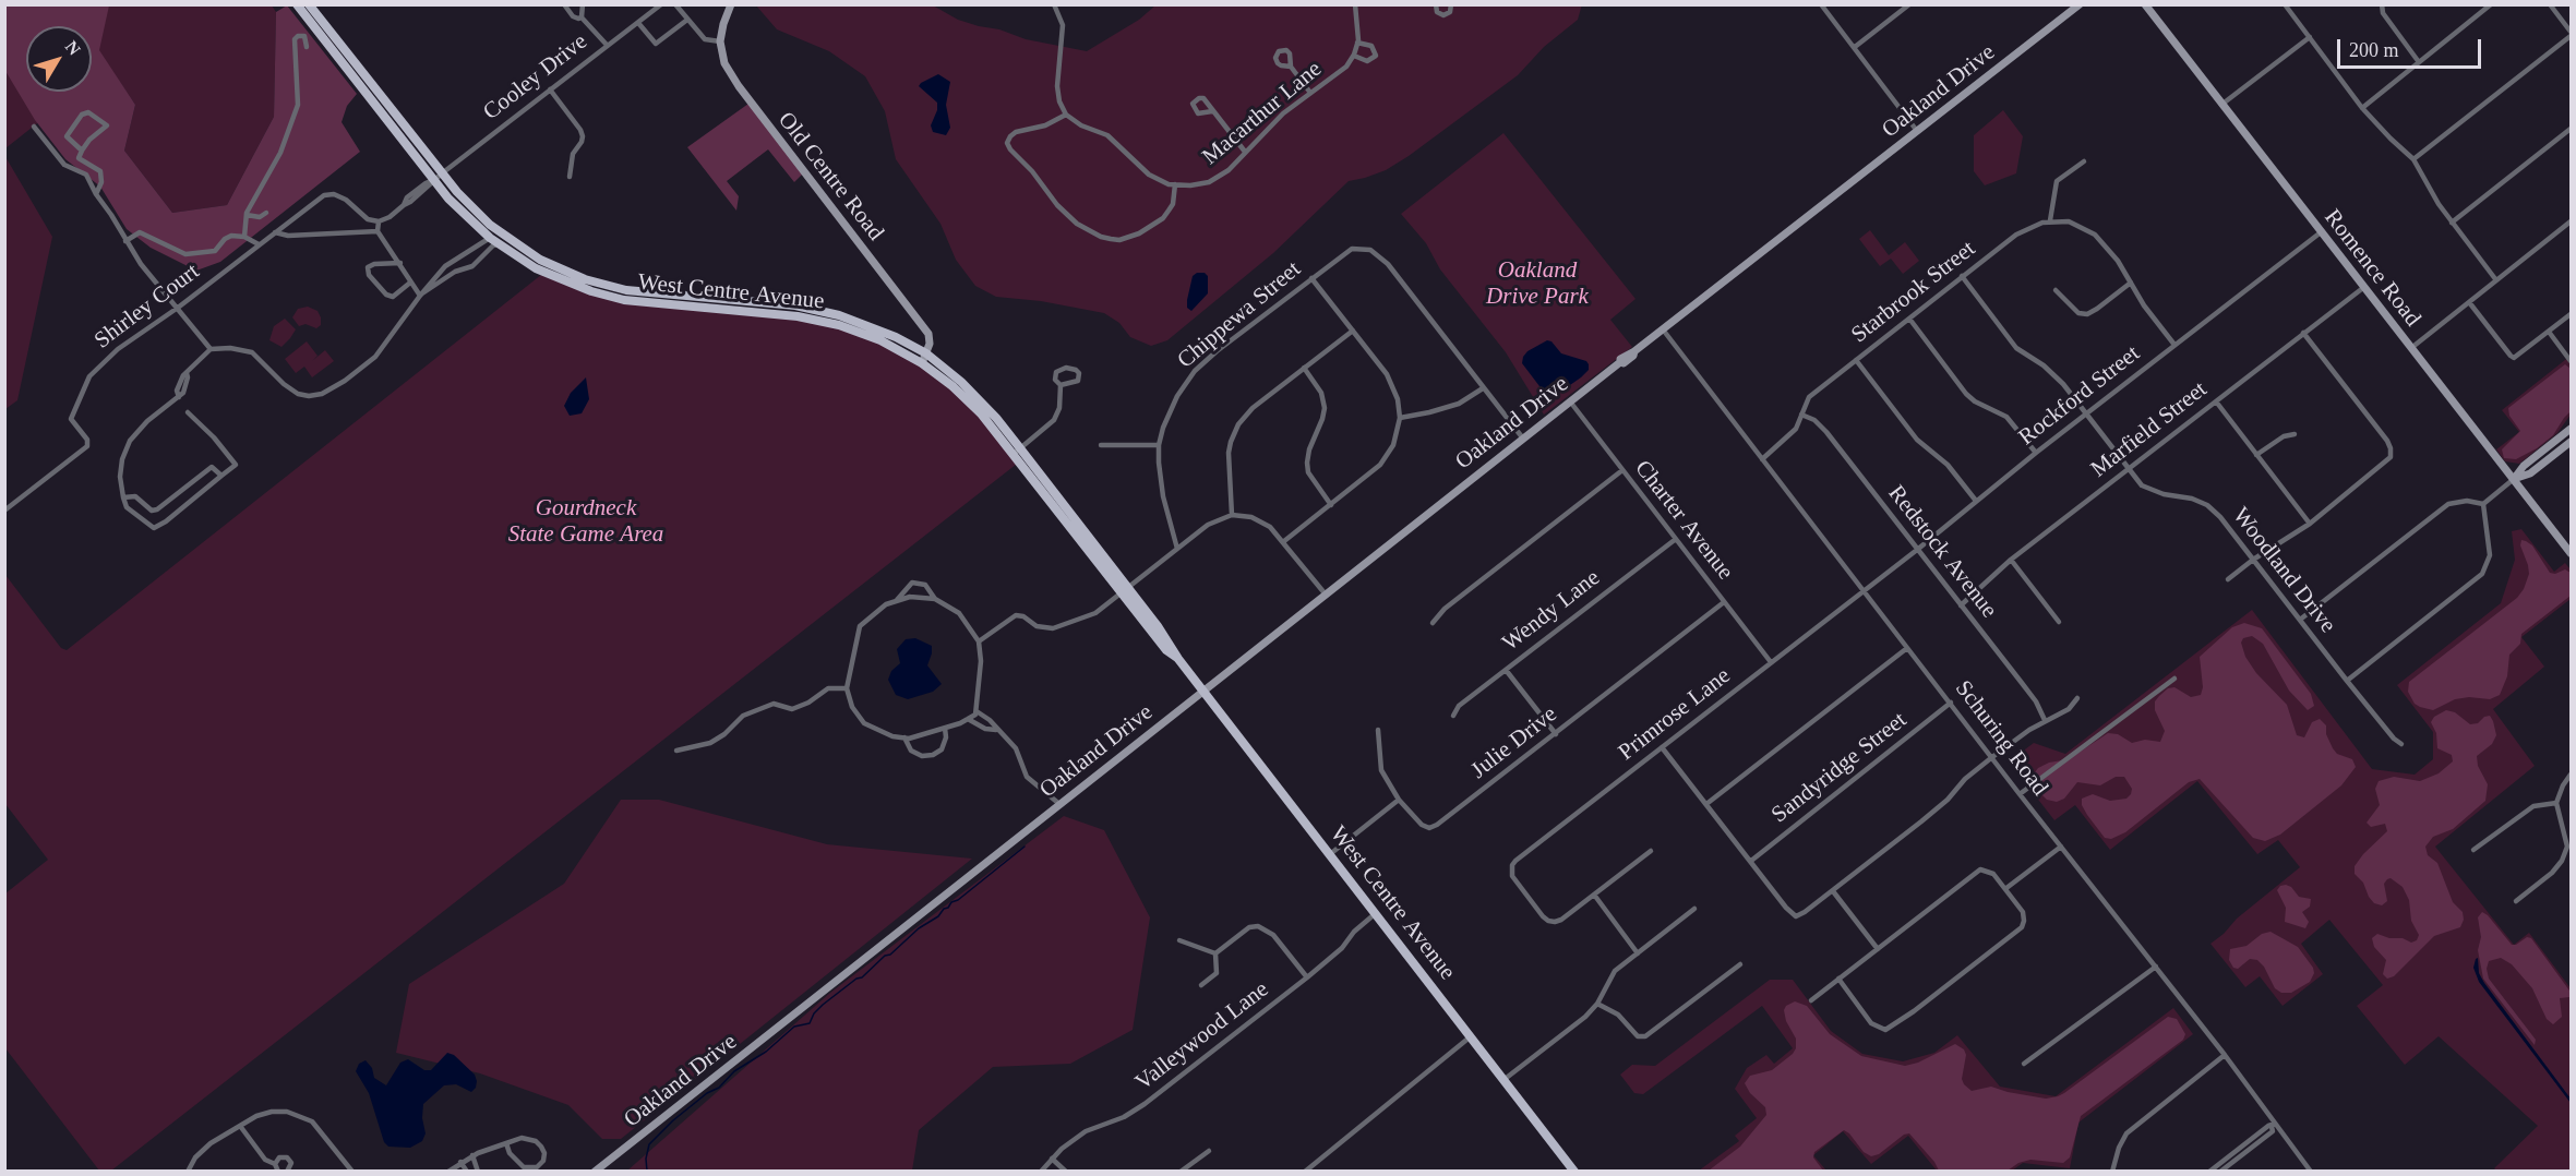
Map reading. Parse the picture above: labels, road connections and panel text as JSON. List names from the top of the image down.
{
  "streets": {
    "main road": ["West Centre Avenue"],
    "street": [
      "Cooley Drive",
      "Oakland Drive",
      "Macarthur Lane",
      "Old Centre Road",
      "Romence Road",
      "Starbrook Street",
      "Shirley Court",
      "Chippewa Street",
      "Rockford Street",
      "Marfield Street",
      "Charter Avenue",
      "Redstock Avenue",
      "Woodland Drive",
      "Wendy Lane",
      "Primrose Lane",
      "Schuring Road",
      "Julie Drive",
      "Sandyridge Street",
      "Valleywood Lane"
    ]
  },
  "crossings": [
    ["Cooley Drive", "West Centre Avenue"],
    ["Cooley Drive", "Shirley Court"],
    ["Oakland Drive", "West Centre Avenue"],
    ["Oakland Drive", "Charter Avenue"],
    ["Oakland Drive", "Schuring Road"],
    ["Old Centre Road", "West Centre Avenue"],
    ["Romence Road", "Rockford Street"],
    ["Romence Road", "Marfield Street"],
    ["West Centre Avenue", "Valleywood Lane"],
    ["Starbrook Street", "Redstock Avenue"],
    ["Starbrook Street", "Woodland Drive"],
    ["Starbrook Street", "Schuring Road"],
    ["Rockford Street", "Redstock Avenue"],
    ["Rockford Street", "Woodland Drive"],
    ["Rockford Street", "Primrose Lane"],
    ["Rockford Street", "Schuring Road"],
    ["Marfield Street", "Redstock Avenue"],
    ["Marfield Street", "Woodland Drive"],
    ["Charter Avenue", "Wendy Lane"],
    ["Charter Avenue", "Primrose Lane"],
    ["Charter Avenue", "Julie Drive"],
    ["Primrose Lane", "Schuring Road"],
    ["Schuring Road", "Sandyridge Street"]
  ],
  "parks": ["Oakland Drive Park", "Gourdneck State Game Area"],
  "scale_bar": "200 m",
  "north": "top right"
}
